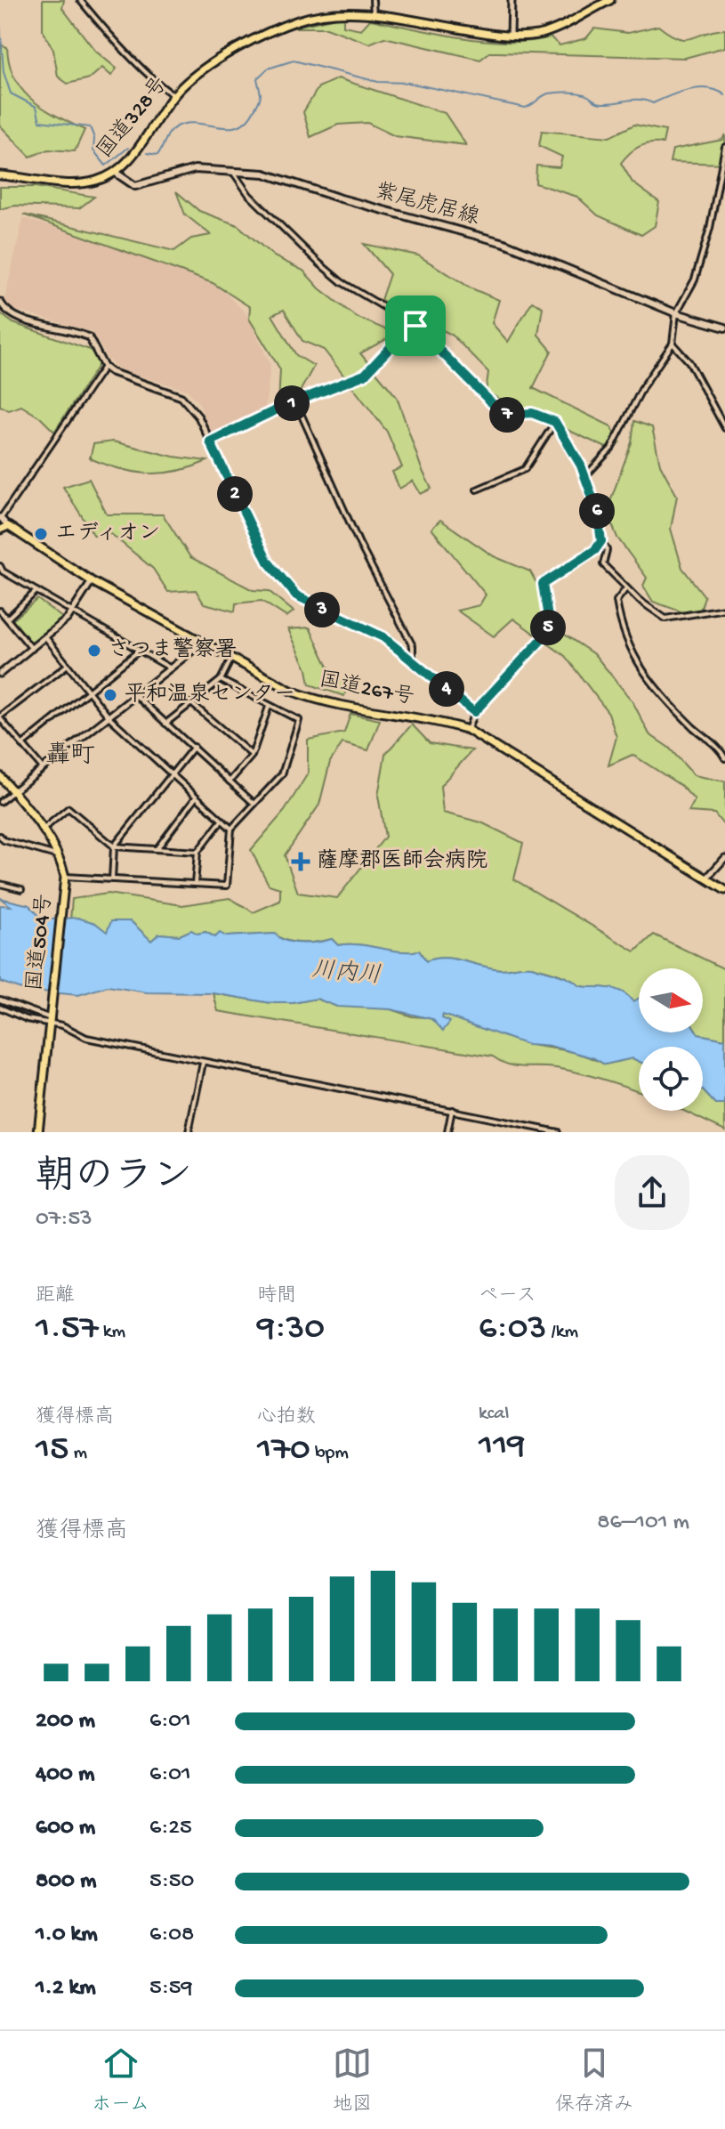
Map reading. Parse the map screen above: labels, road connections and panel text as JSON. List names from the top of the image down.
{
  "streets": {
    "highway": ["国道328号", "国道267号", "国道504号"],
    "main road": ["紫尾虎居線"]
  },
  "crossings": [
    ["国道328号", "紫尾虎居線"]
  ],
  "districts": ["轟町"],
  "water": ["川内川"],
  "places": {
    "other": ["エディオン", "さつま警察署", "平和温泉センター"],
    "health": ["薩摩郡医師会病院"]
  },
  "north": "right",
  "page": {
    "pins": [
      "1",
      "7",
      "2",
      "6",
      "3",
      "5",
      "4"
    ],
    "heading": ["朝のラン", "07:53"],
    "stats": [
      ["距離", "1.57 km"],
      ["時間", "9:30"],
      ["ペース", "6:03 /km"],
      ["獲得標高", "15 m"],
      ["心拍数", "170 bpm"],
      ["kcal", "119"]
    ],
    "chart": ["獲得標高", "86–101 m"],
    "list": [
      {
        "name": "200 m",
        "note": "6:01"
      },
      {
        "name": "400 m",
        "note": "6:01"
      },
      {
        "name": "600 m",
        "note": "6:25"
      },
      {
        "name": "800 m",
        "note": "5:50"
      },
      {
        "name": "1.0 km",
        "note": "6:08"
      },
      {
        "name": "1.2 km",
        "note": "5:59"
      }
    ],
    "tabs": ["ホーム", "地図", "保存済み"]
  }
}
